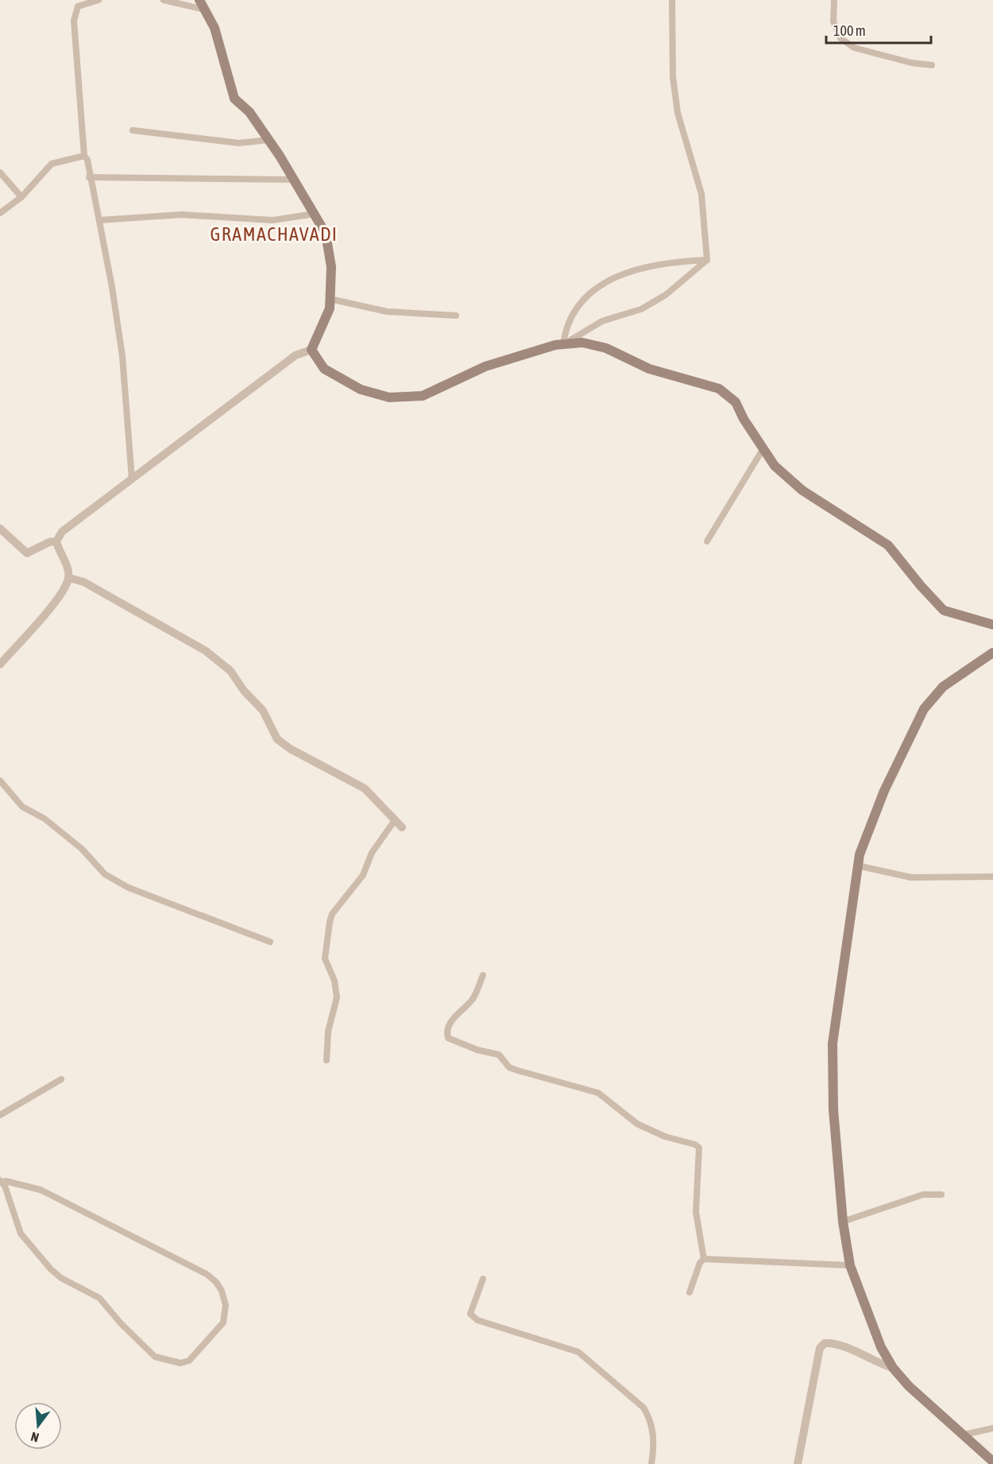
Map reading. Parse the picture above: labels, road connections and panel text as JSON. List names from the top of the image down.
{
  "districts": ["GRAMACHAVADI"],
  "scale_bar": "100 m",
  "north": "bottom"
}
